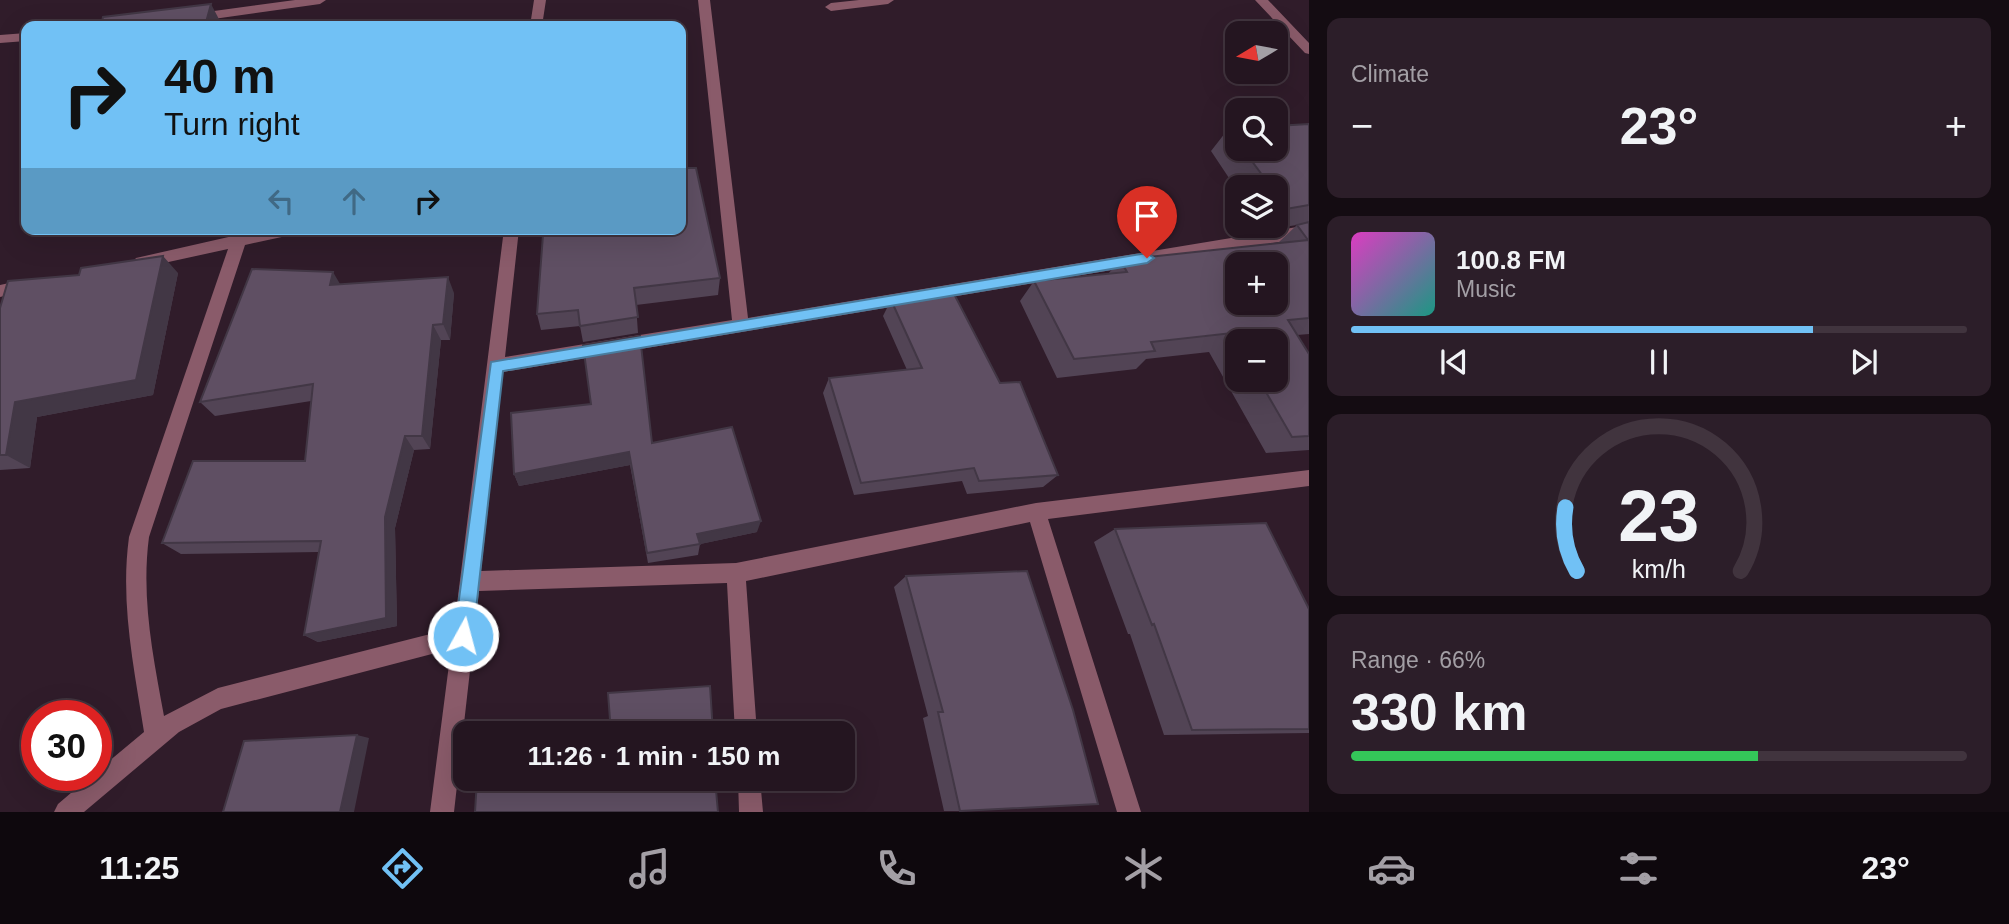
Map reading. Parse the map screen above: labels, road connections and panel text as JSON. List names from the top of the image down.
{
  "north": "left",
  "page": {
    "tile": [
      "Climate",
      ["Range · 66%", "330 km"]
    ],
    "map_buttons": ["+", "−"],
    "turn": ["40 m", "Turn right"],
    "heat": ["−", "23°", "+"],
    "song": ["100.8 FM", "Music"],
    "limit": "30",
    "trip": "11:26 · 1 min · 150 m",
    "tabs": ["11:25", "23°"],
    "gauge": ["23", "km/h"]
  }
}
